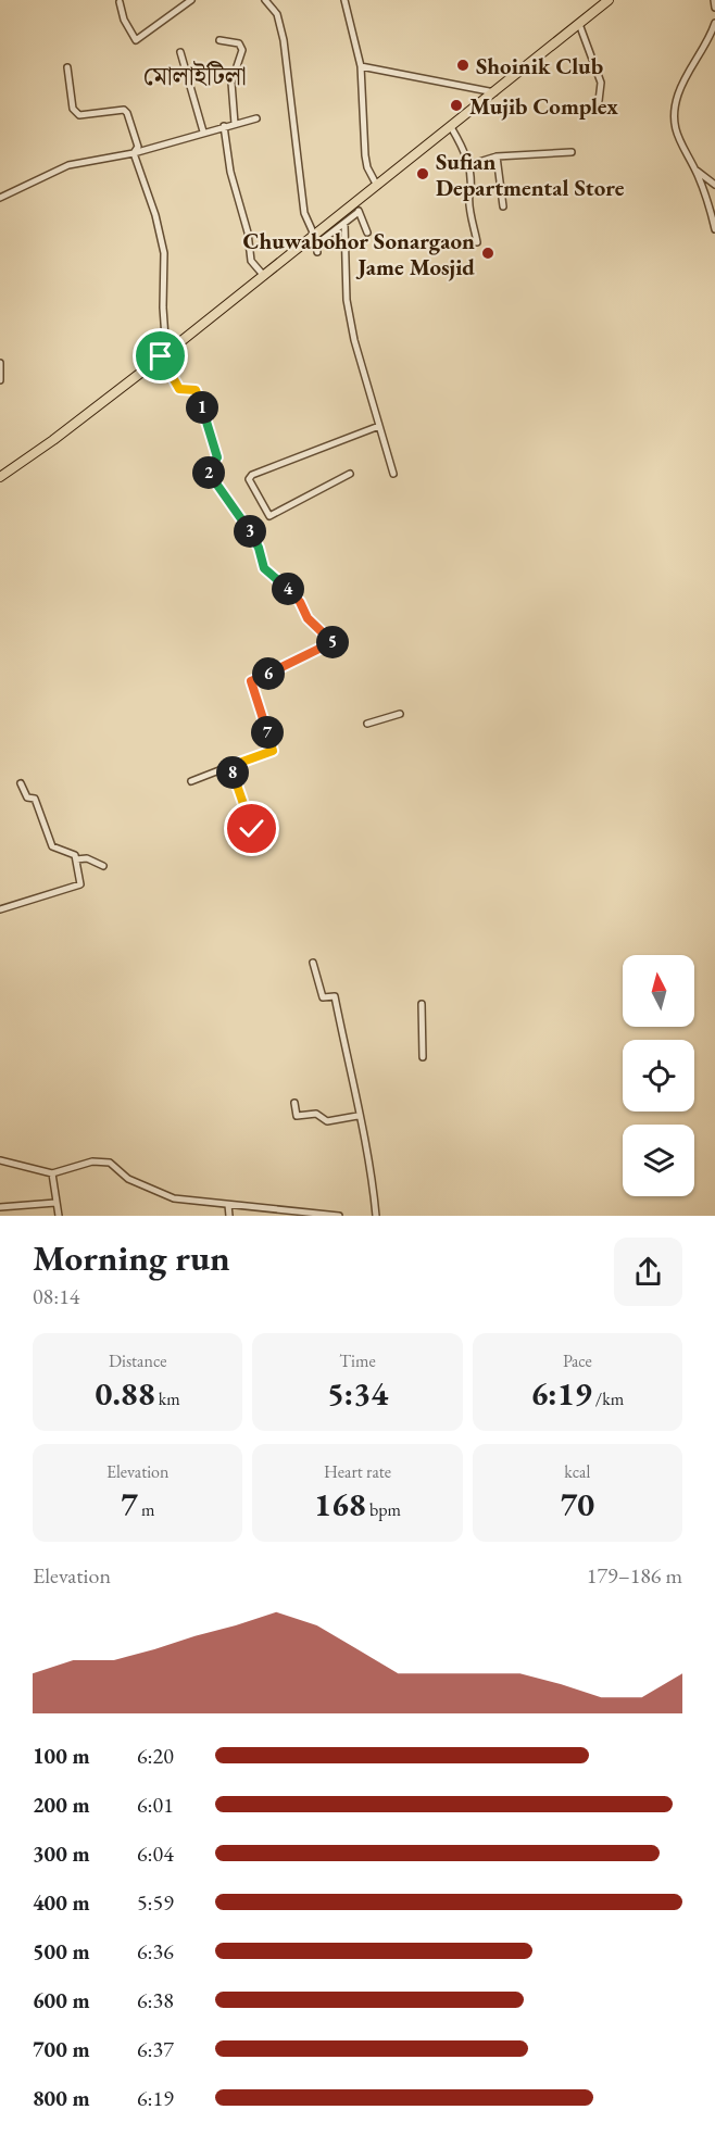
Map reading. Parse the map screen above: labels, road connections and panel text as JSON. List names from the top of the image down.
{
  "districts": ["মোলাইটিলা"],
  "places": [
    "Shoinik Club",
    "Mujib Complex",
    "Sufian Departmental Store",
    "Chuwabohor Sonargaon Jame Mosjid"
  ],
  "north": "top",
  "page": {
    "pins": [
      "1",
      "2",
      "3",
      "4",
      "5",
      "6",
      "7",
      "8"
    ],
    "heading": ["Morning run", "08:14"],
    "stats": [
      ["Distance", "0.88 km"],
      ["Time", "5:34"],
      ["Pace", "6:19 /km"],
      ["Elevation", "7 m"],
      ["Heart rate", "168 bpm"],
      ["kcal", "70"]
    ],
    "chart": ["Elevation", "179–186 m"],
    "list": [
      {
        "name": "100 m",
        "note": "6:20"
      },
      {
        "name": "200 m",
        "note": "6:01"
      },
      {
        "name": "300 m",
        "note": "6:04"
      },
      {
        "name": "400 m",
        "note": "5:59"
      },
      {
        "name": "500 m",
        "note": "6:36"
      },
      {
        "name": "600 m",
        "note": "6:38"
      },
      {
        "name": "700 m",
        "note": "6:37"
      },
      {
        "name": "800 m",
        "note": "6:19"
      }
    ]
  }
}
